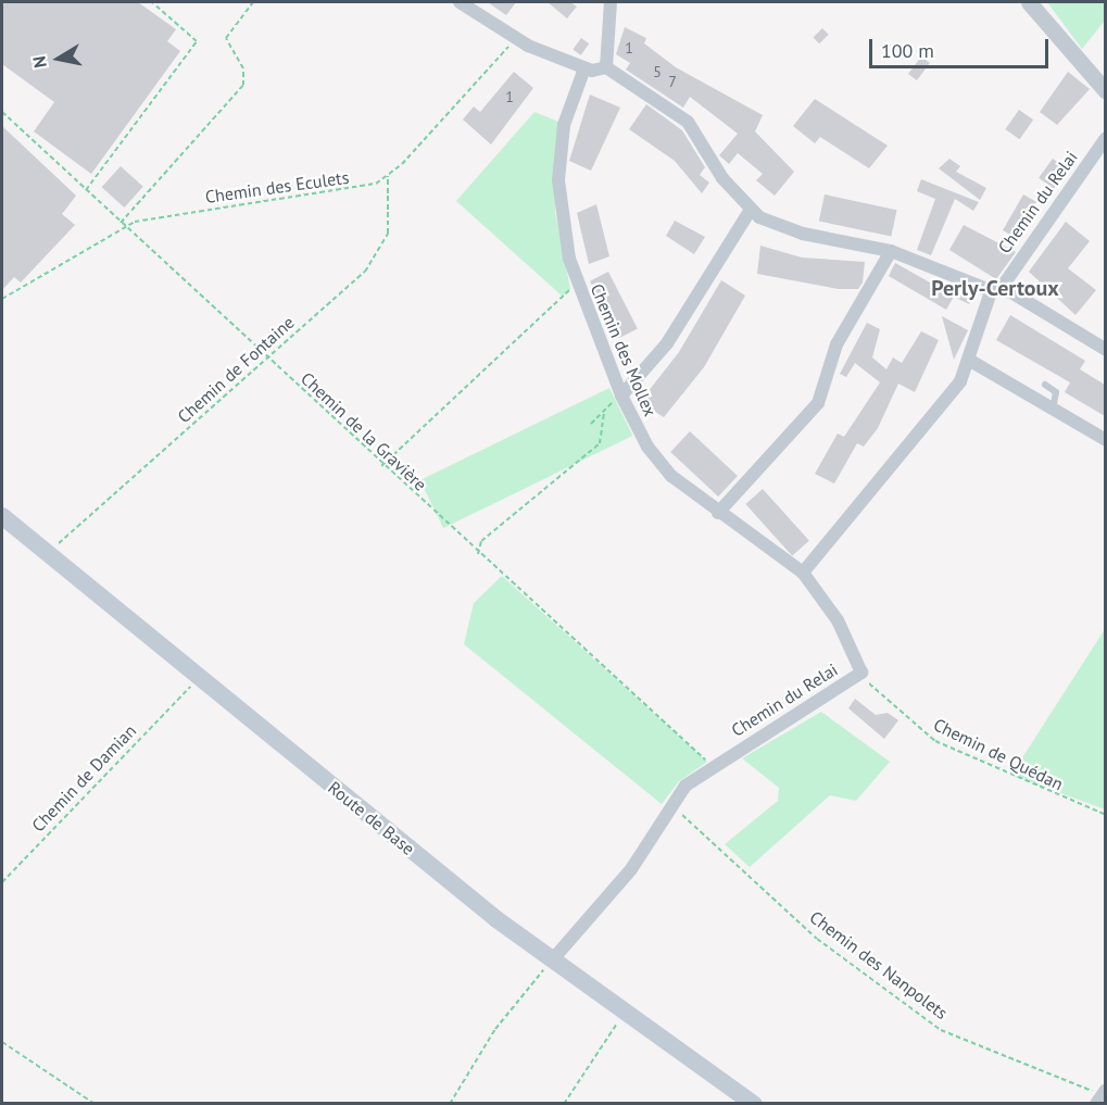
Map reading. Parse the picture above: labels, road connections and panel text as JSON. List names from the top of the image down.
{
  "streets": {
    "main road": ["Route de Base"],
    "street": ["Chemin du Relai", "Chemin des Mollex"],
    "path": [
      "Chemin des Eculets",
      "Chemin de Fontaine",
      "Chemin de la Gravière",
      "Chemin de Quédan",
      "Chemin de Damian",
      "Chemin des Nanpolets"
    ]
  },
  "crossings": [
    ["Chemin des Eculets", "Chemin de Fontaine"],
    ["Chemin des Eculets", "Chemin de la Gravière"],
    ["Chemin du Relai", "Chemin des Mollex"],
    ["Chemin du Relai", "Chemin de la Gravière"],
    ["Chemin du Relai", "Chemin de Quédan"],
    ["Chemin du Relai", "Route de Base"],
    ["Chemin du Relai", "Chemin des Nanpolets"],
    ["Chemin de Fontaine", "Chemin de la Gravière"],
    ["Chemin de Fontaine", "Route de Base"]
  ],
  "districts": ["Perly-Certoux"],
  "house_numbers": [
    "1",
    "5",
    "7",
    "1"
  ],
  "scale_bar": "100 m",
  "north": "left"
}
